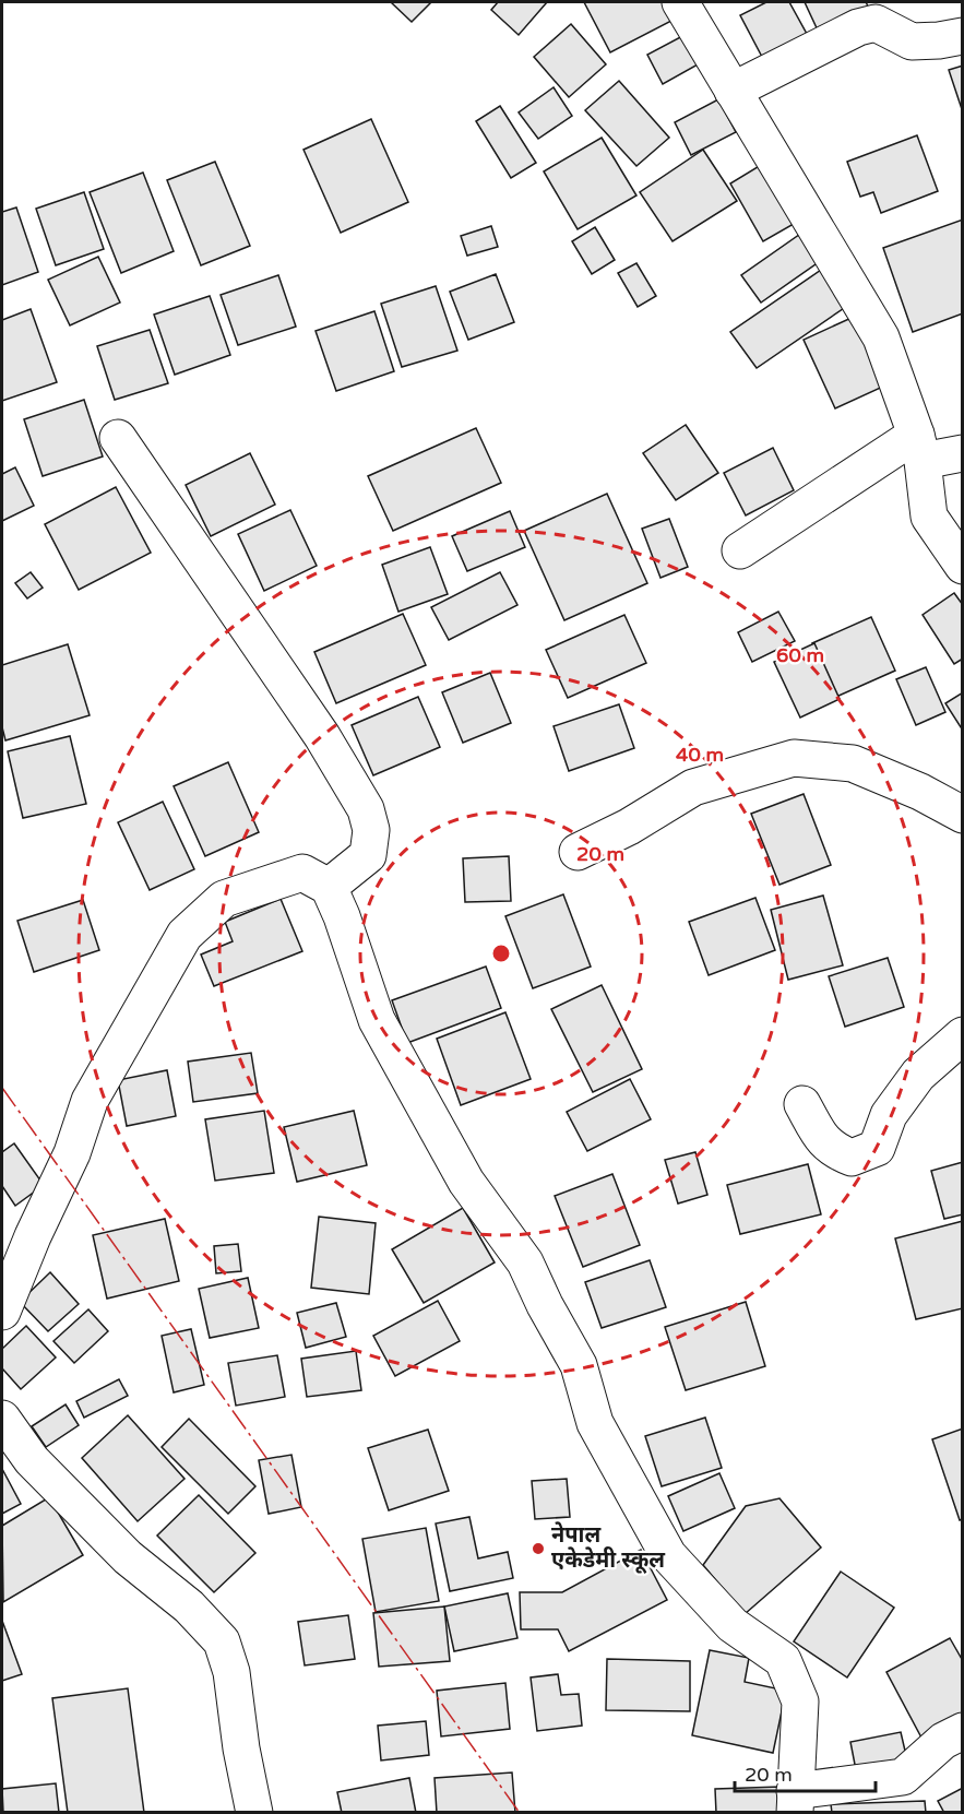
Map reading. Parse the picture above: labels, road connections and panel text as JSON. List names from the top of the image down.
{
  "places": ["नेपाल एकेडेमी स्कूल"],
  "scale_bar": "20 m",
  "rings": ["60 m", "40 m", "20 m"]
}
